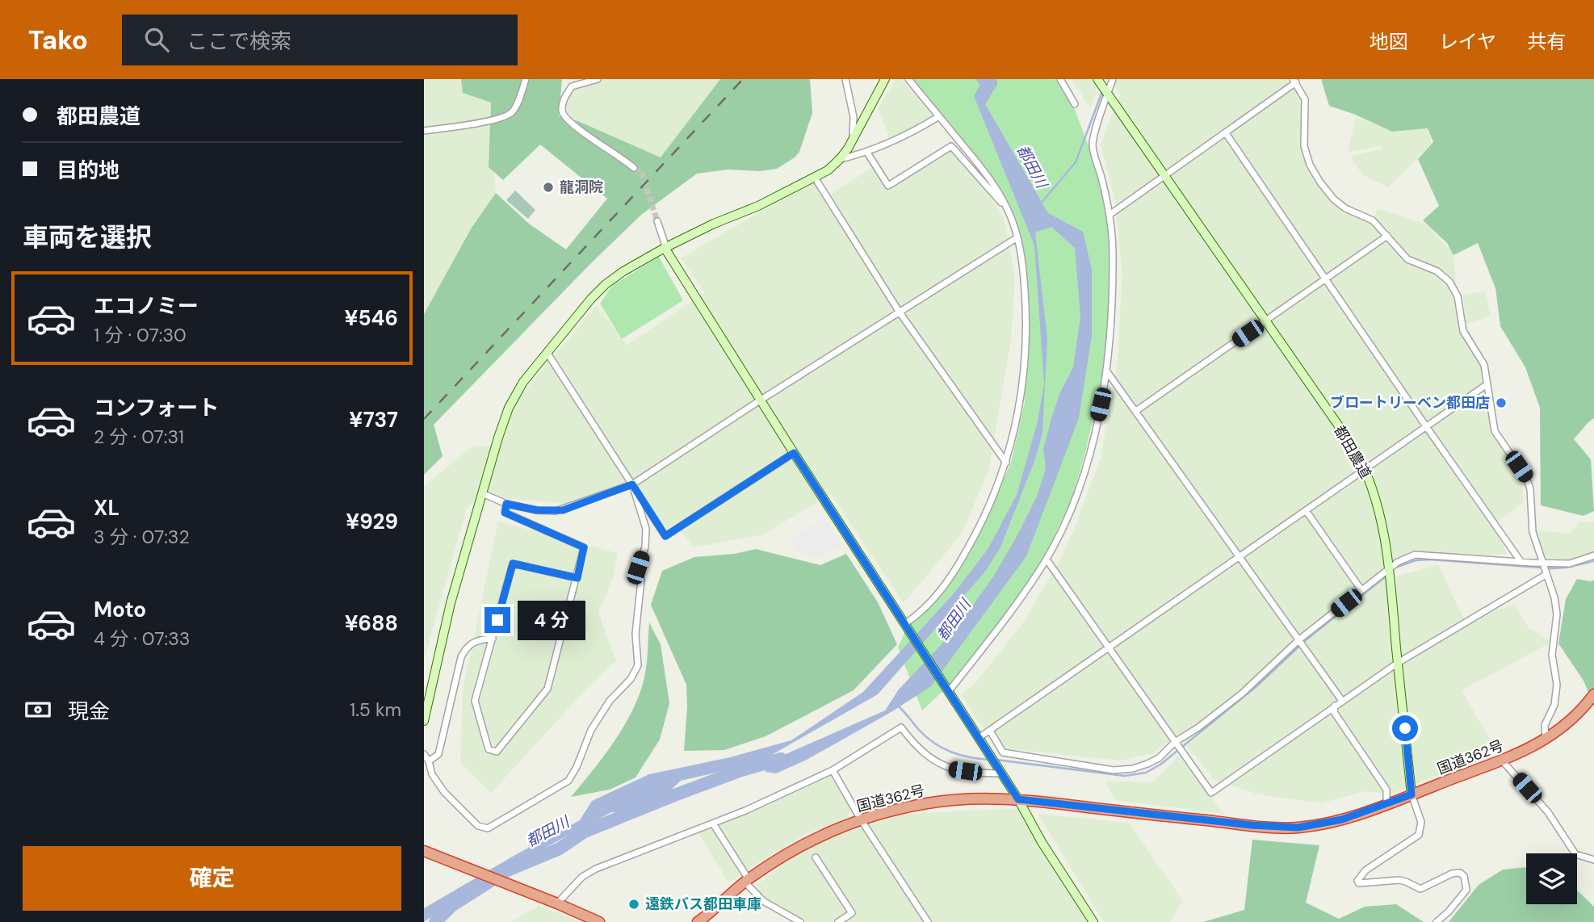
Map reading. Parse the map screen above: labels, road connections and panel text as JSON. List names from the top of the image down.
{
  "streets": {
    "highway": ["国道362号"],
    "street": ["都田農道"]
  },
  "crossings": [
    ["都田農道", "国道362号"]
  ],
  "water": ["都田川"],
  "places": ["龍洞院", "ブロートリーベン都田店", "遠鉄バス都田車庫"],
  "page": {
    "header": "Tako",
    "search": "ここで検索",
    "nav": ["地図", "レイヤ", "共有"],
    "banner": ["都田農道", "目的地"],
    "heading": "車両を選択",
    "list": [
      {
        "name": "エコノミー",
        "note": "1 分 · 07:30",
        "value": "¥546"
      },
      {
        "name": "コンフォート",
        "note": "2 分 · 07:31",
        "value": "¥737"
      },
      {
        "name": "XL",
        "note": "3 分 · 07:32",
        "value": "¥929"
      },
      {
        "name": "Moto",
        "note": "4 分 · 07:33",
        "value": "¥688"
      }
    ],
    "bubble": "4 分",
    "pay": ["現金", "1.5 km"],
    "buttons": "確定"
  }
}
